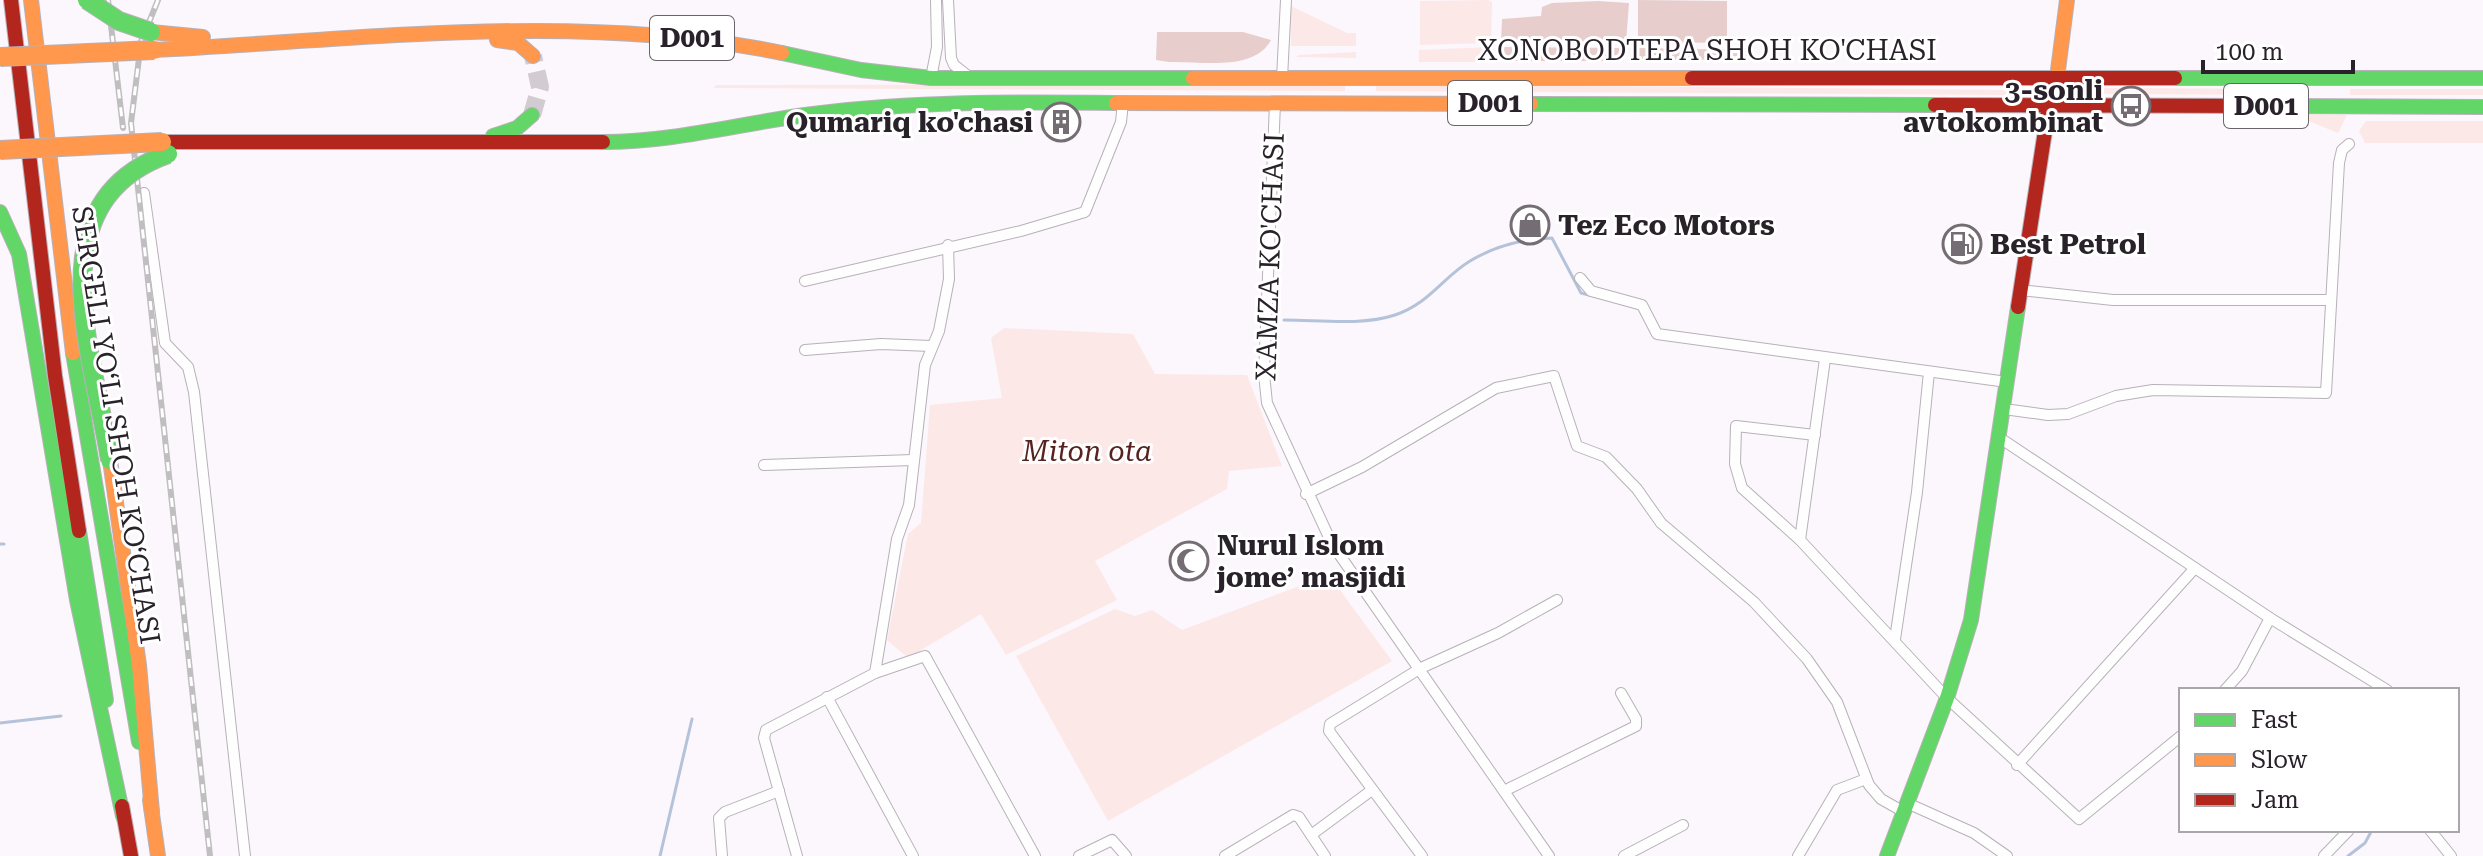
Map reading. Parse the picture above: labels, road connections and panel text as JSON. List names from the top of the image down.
{
  "streets": {
    "main road": ["D001", "XONOBODTEPA SHOH KO'CHASI", "SERGELI YO‘LI SHOH KO‘CHASI"],
    "street": ["XAMZA KO'CHASI"]
  },
  "crossings": [
    ["D001", "XONOBODTEPA SHOH KO'CHASI"],
    ["XONOBODTEPA SHOH KO'CHASI", "XAMZA KO'CHASI"]
  ],
  "parks": ["Miton ota"],
  "places": {
    "bus stop": ["3-sonli avtokombinat"],
    "building": ["Qumariq ko'chasi"],
    "shop": ["Tez Eco Motors"],
    "fuel station": ["Best Petrol"],
    "mosque": ["Nurul Islom jome’ masjidi"]
  },
  "legend": ["Fast", "Slow", "Jam"],
  "scale_bar": "100 m"
}
